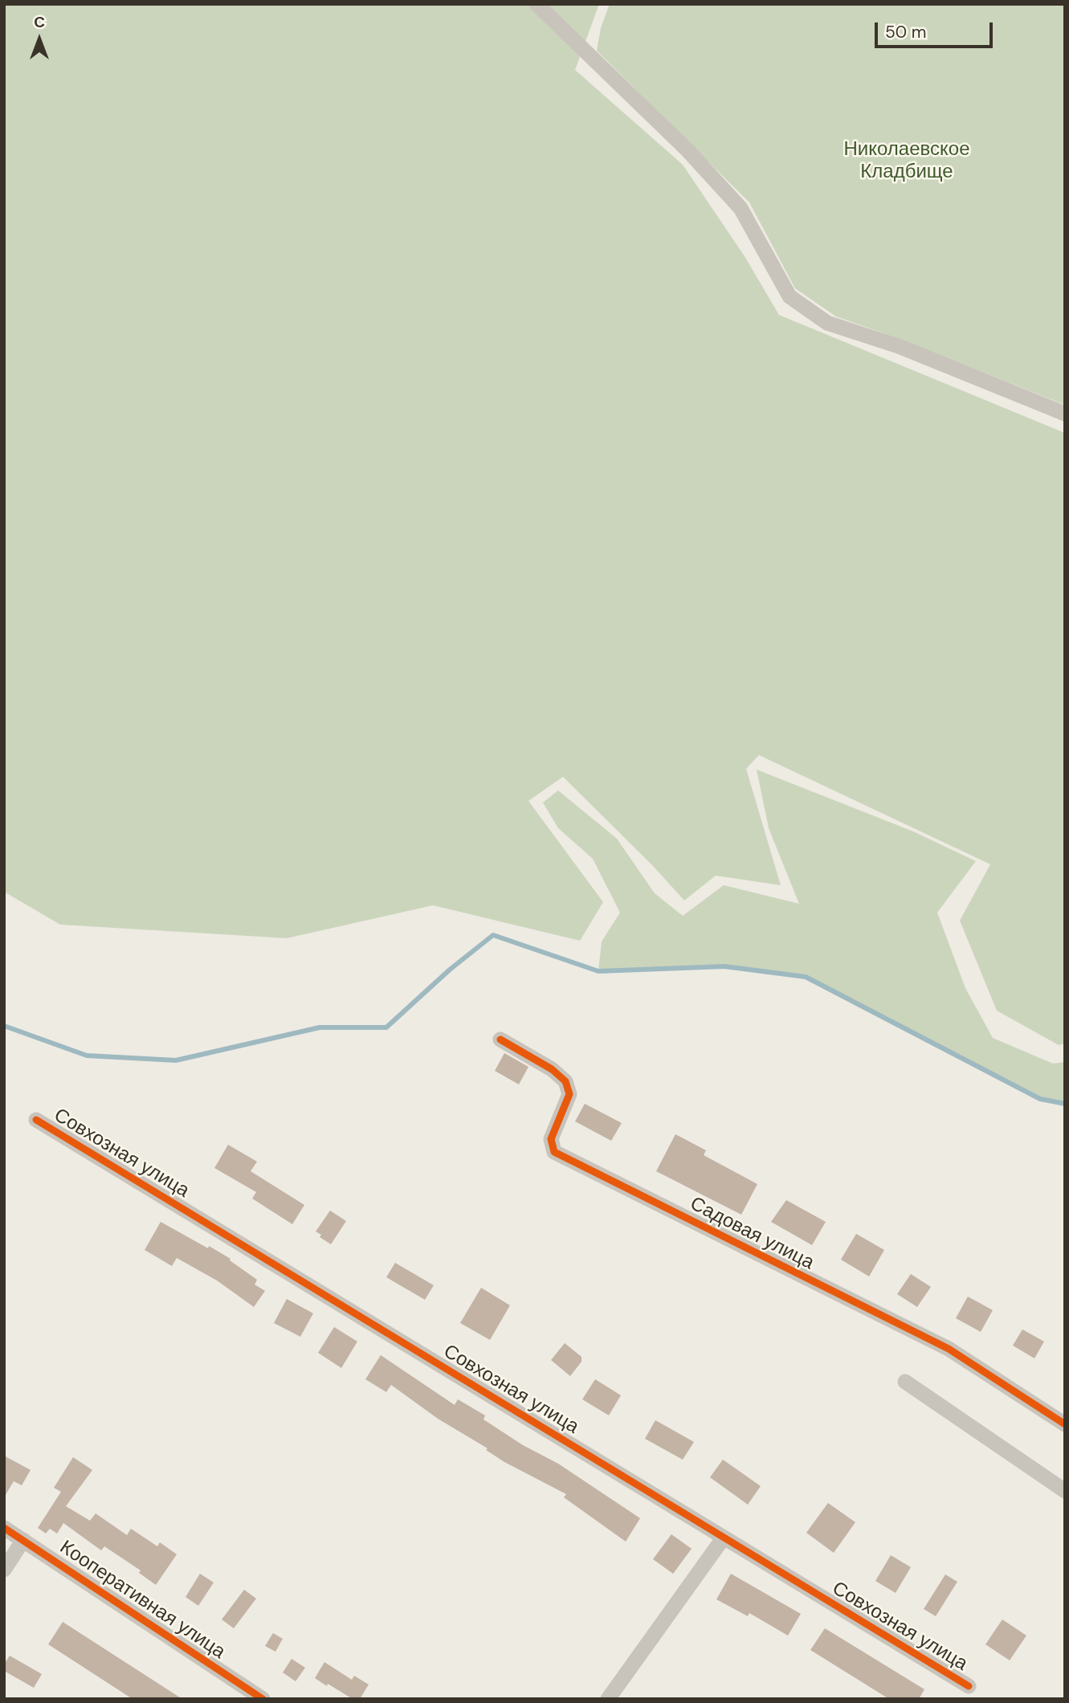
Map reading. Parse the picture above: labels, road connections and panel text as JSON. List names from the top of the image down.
{
  "streets": {
    "street": ["Совхозная улица", "Садовая улица", "Кооперативная улица"]
  },
  "parks": ["Николаевское Кладбище"],
  "scale_bar": "50 m",
  "north": "top"
}
